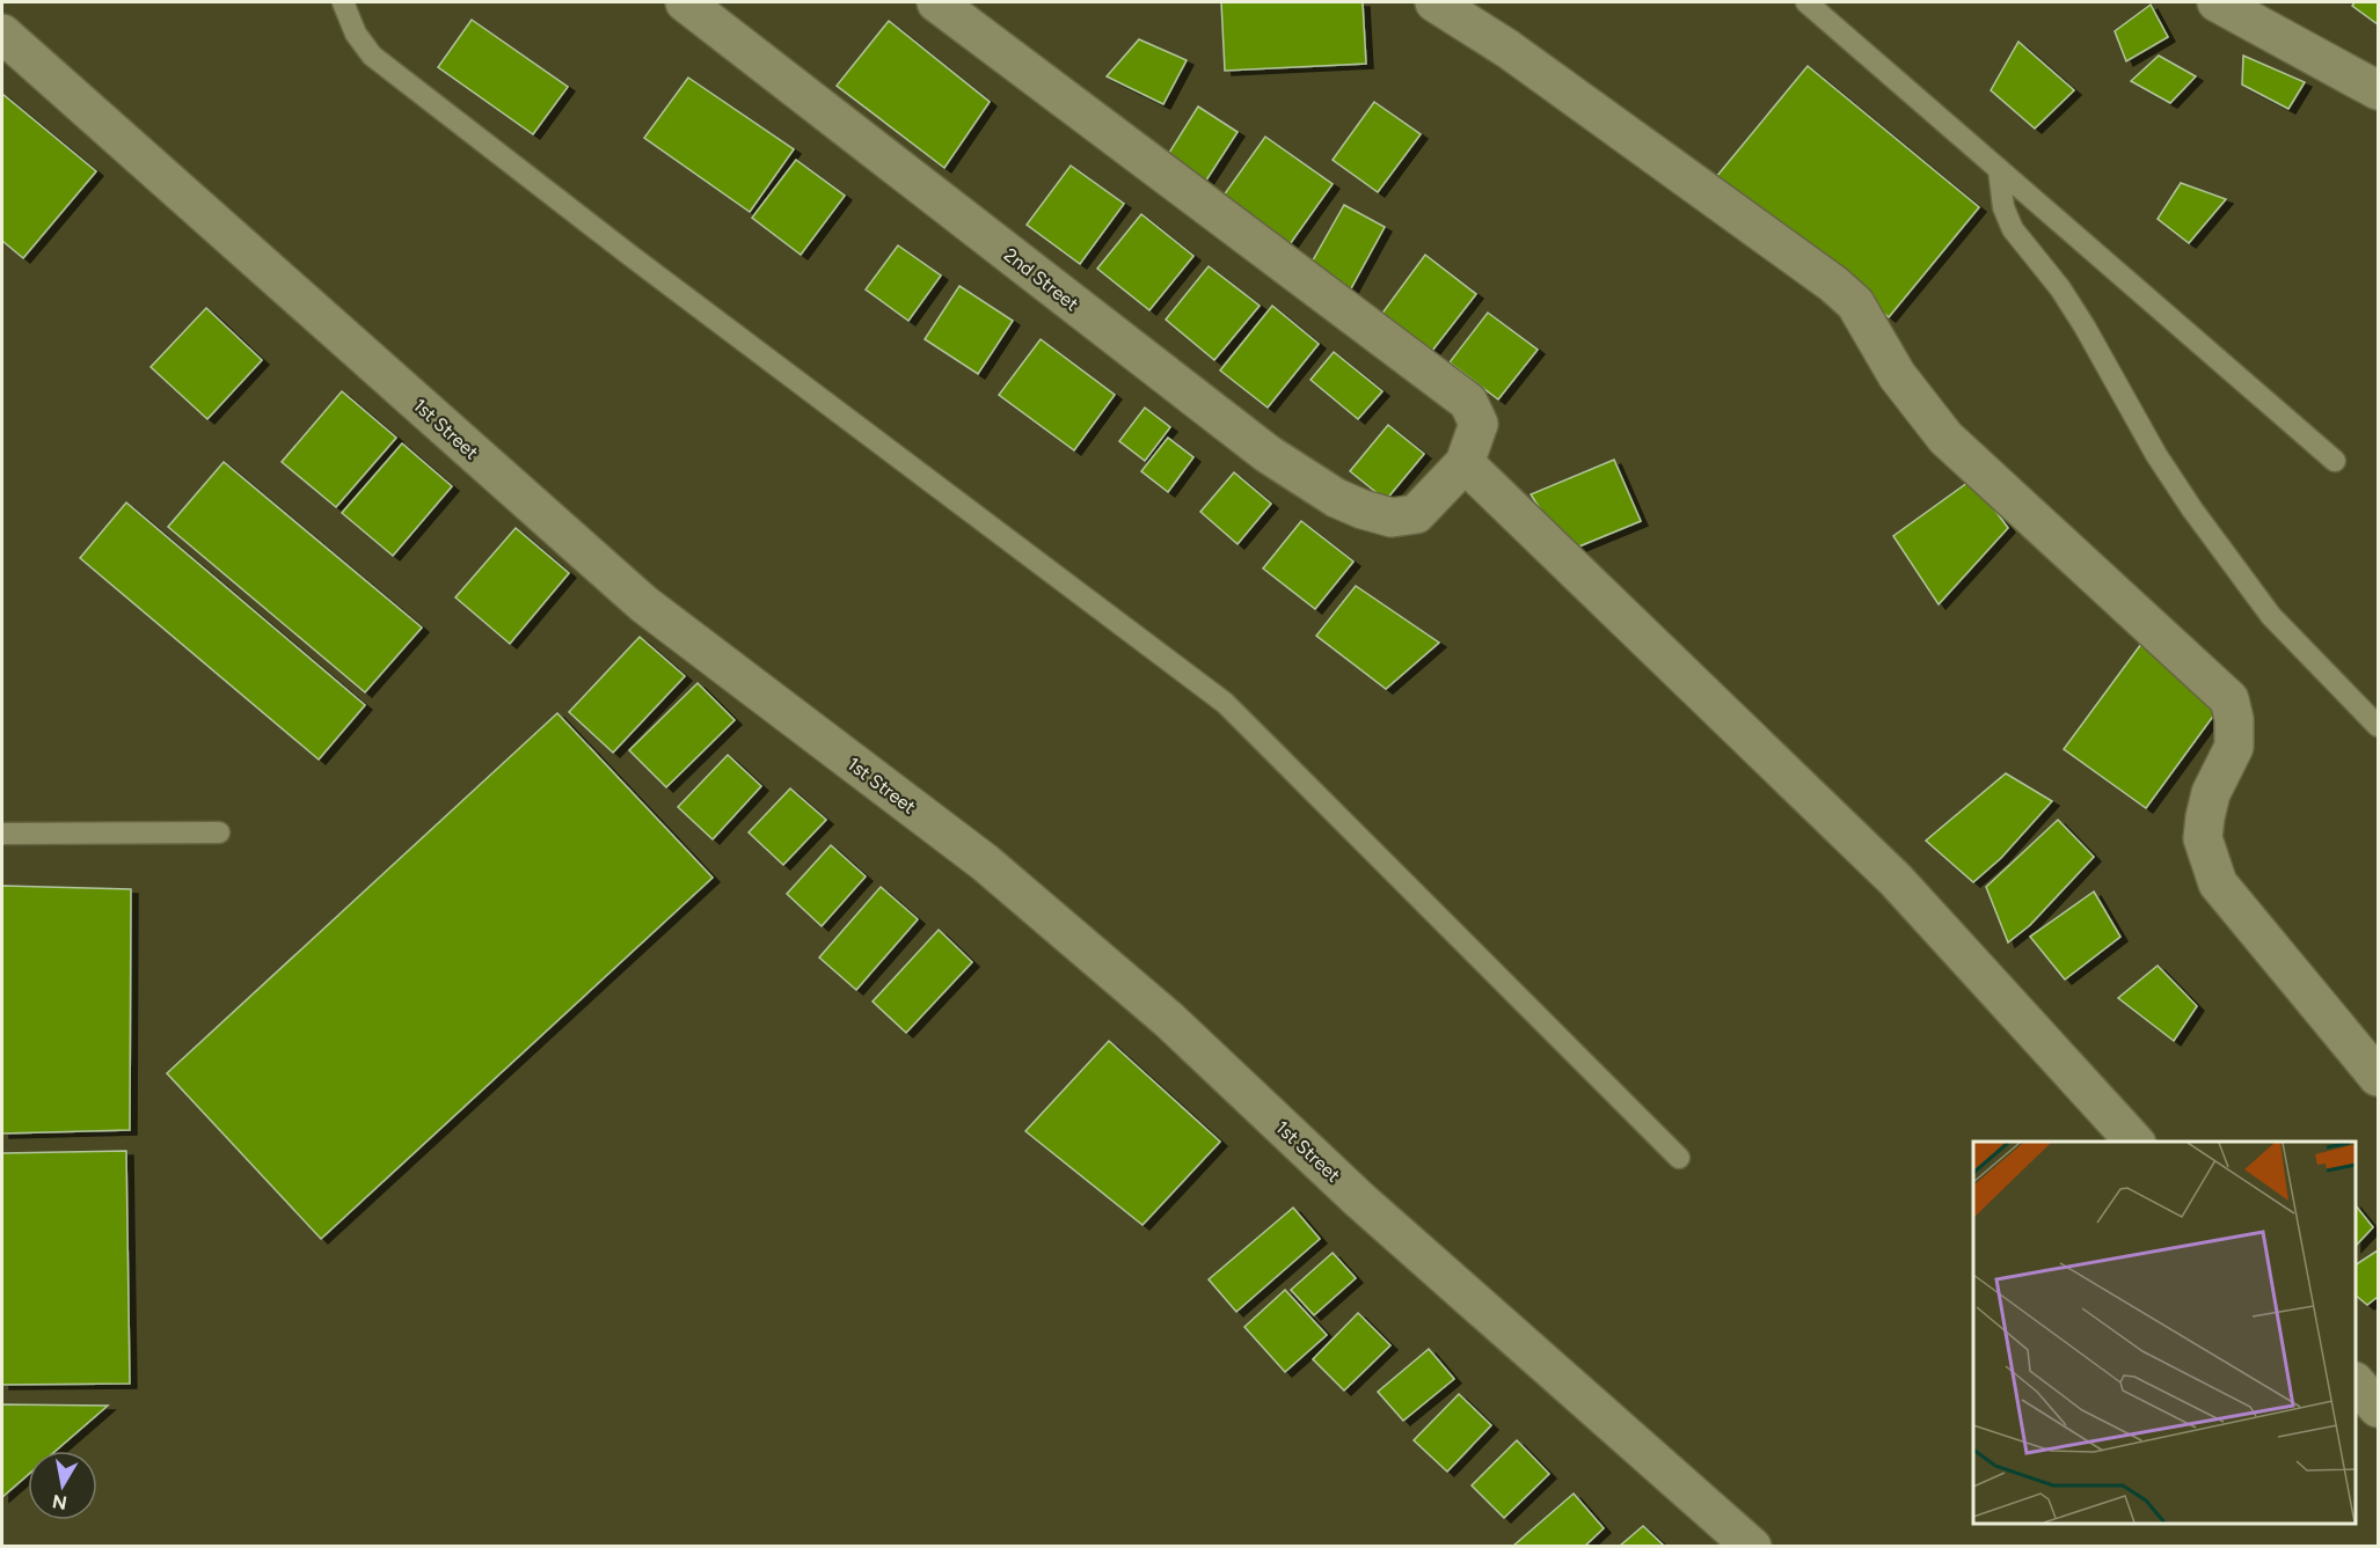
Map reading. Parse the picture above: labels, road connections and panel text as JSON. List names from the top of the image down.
{
  "streets": {
    "street": ["2nd Street", "1st Street"]
  },
  "north": "bottom"
}
